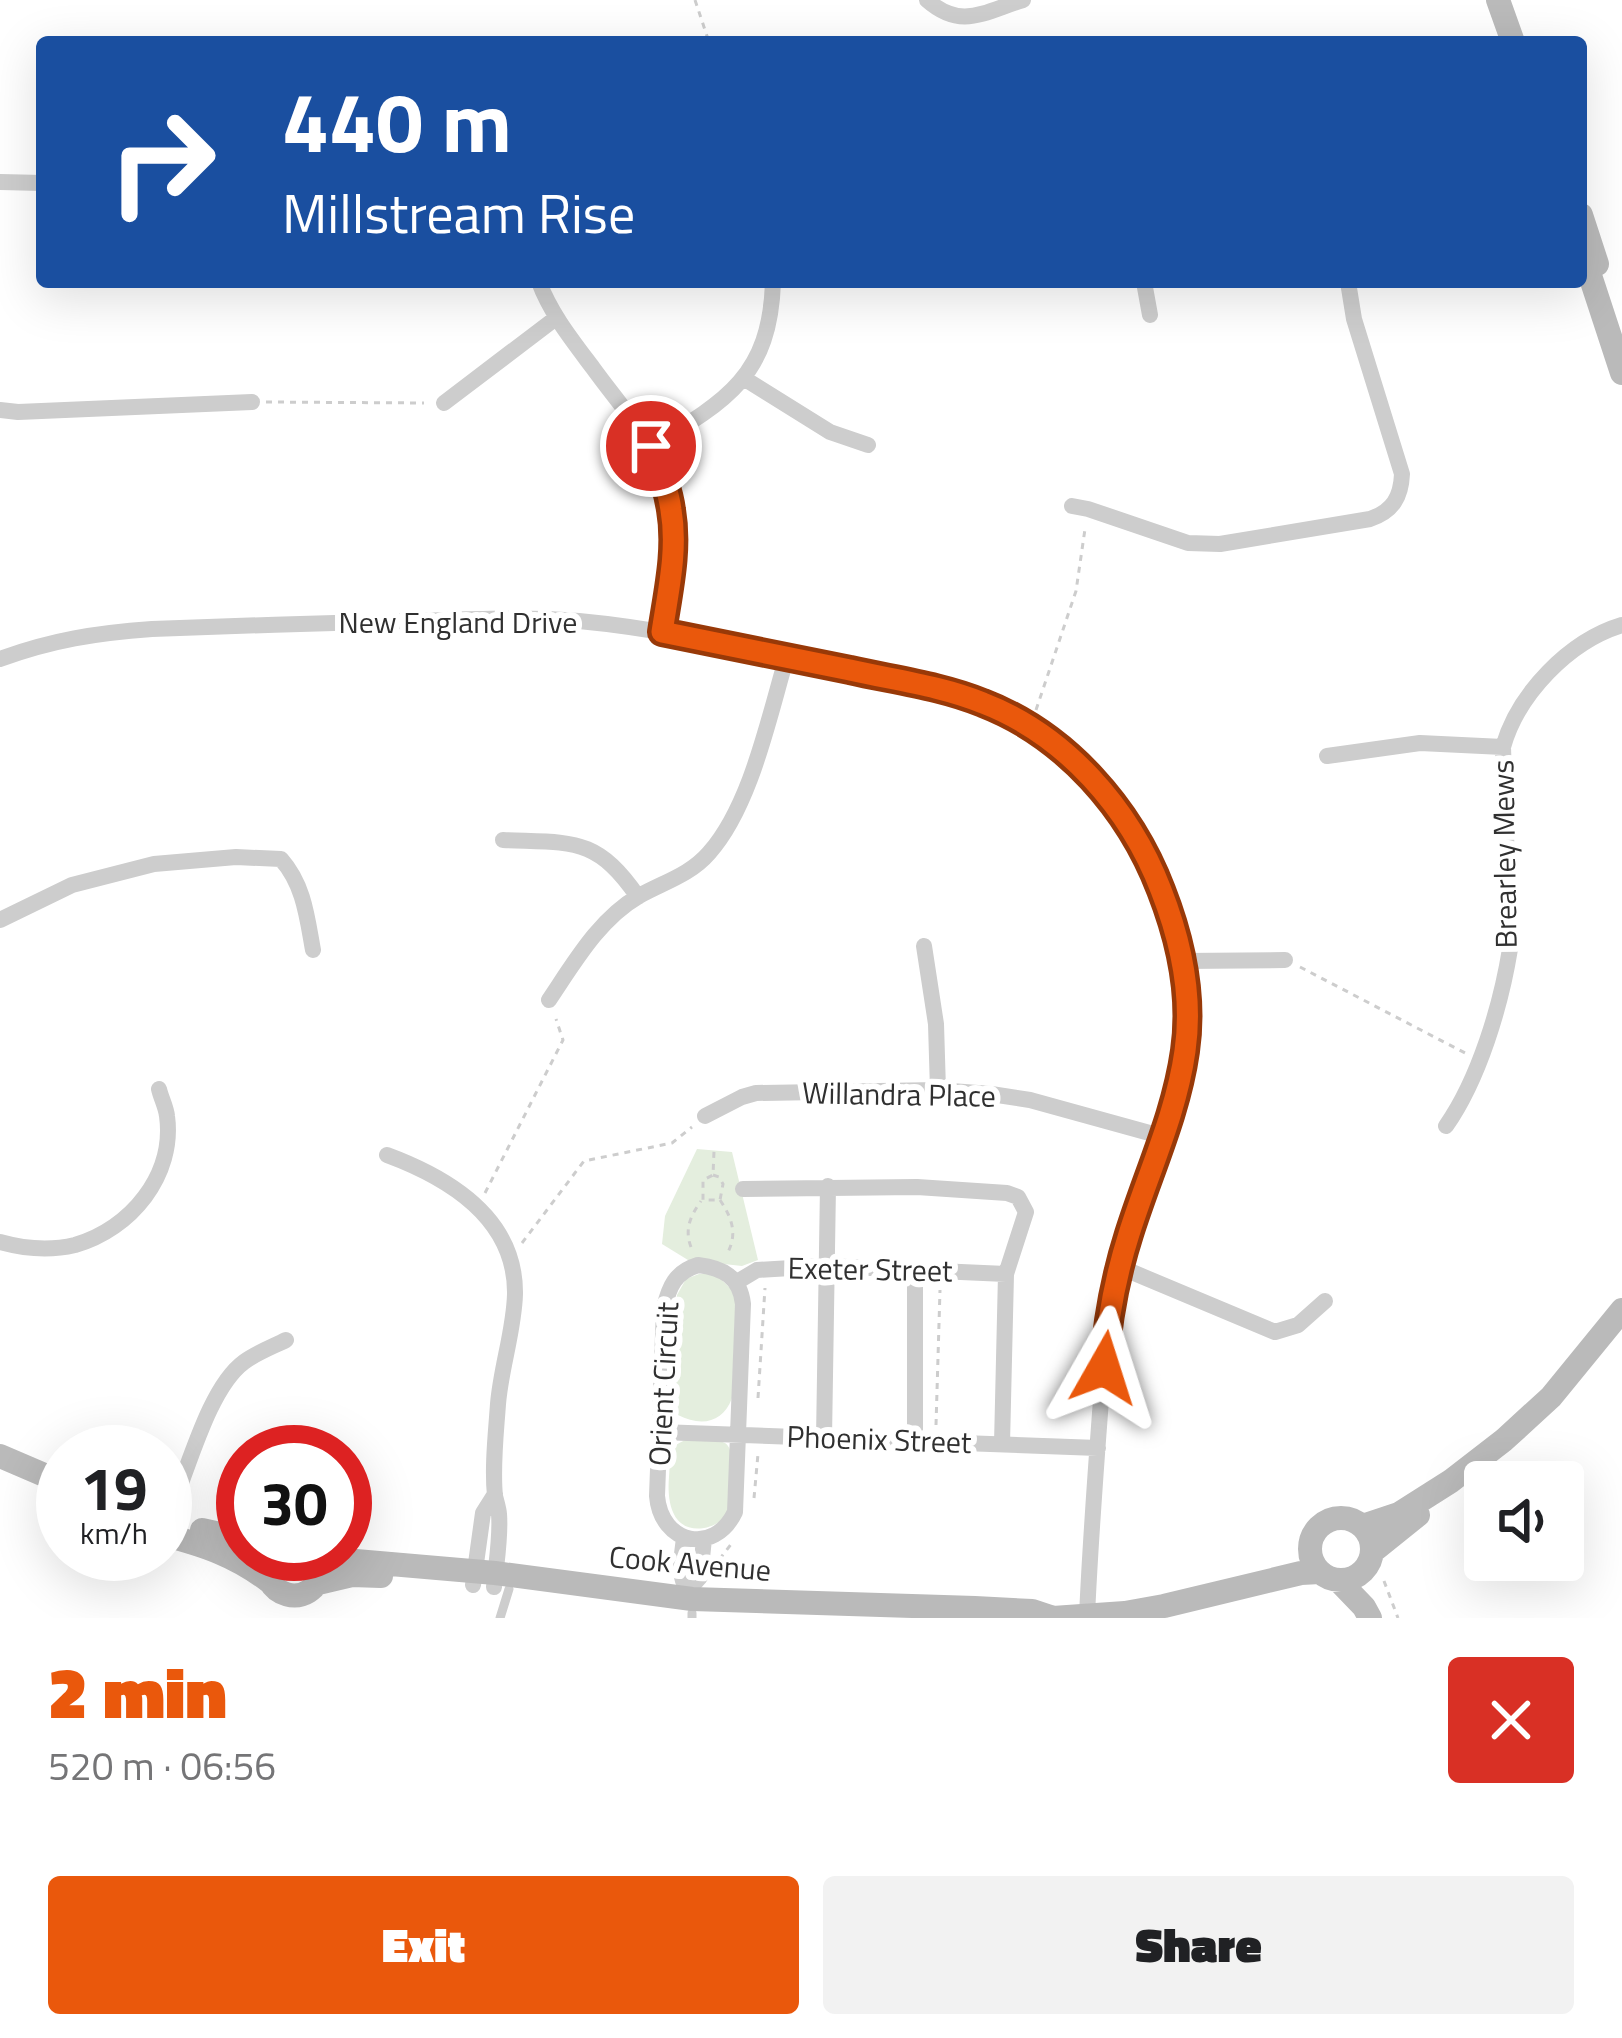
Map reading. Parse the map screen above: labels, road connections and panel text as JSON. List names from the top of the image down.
{
  "streets": {
    "street": [
      "New England Drive",
      "Brearley Mews",
      "Willandra Place",
      "Exeter Street",
      "Orient Circuit",
      "Phoenix Street",
      "Cook Avenue"
    ]
  },
  "crossings": [
    ["New England Drive", "Willandra Place"],
    ["New England Drive", "Phoenix Street"],
    ["New England Drive", "Cook Avenue"],
    ["Exeter Street", "Orient Circuit"],
    ["Orient Circuit", "Phoenix Street"],
    ["Orient Circuit", "Cook Avenue"]
  ],
  "page": {
    "turn": ["440 m", "Millstream Rise"],
    "speed": "19 km/h",
    "limit": "30",
    "heading": ["2 min", "520 m · 06:56"],
    "buttons": ["Exit", "Share"]
  }
}
